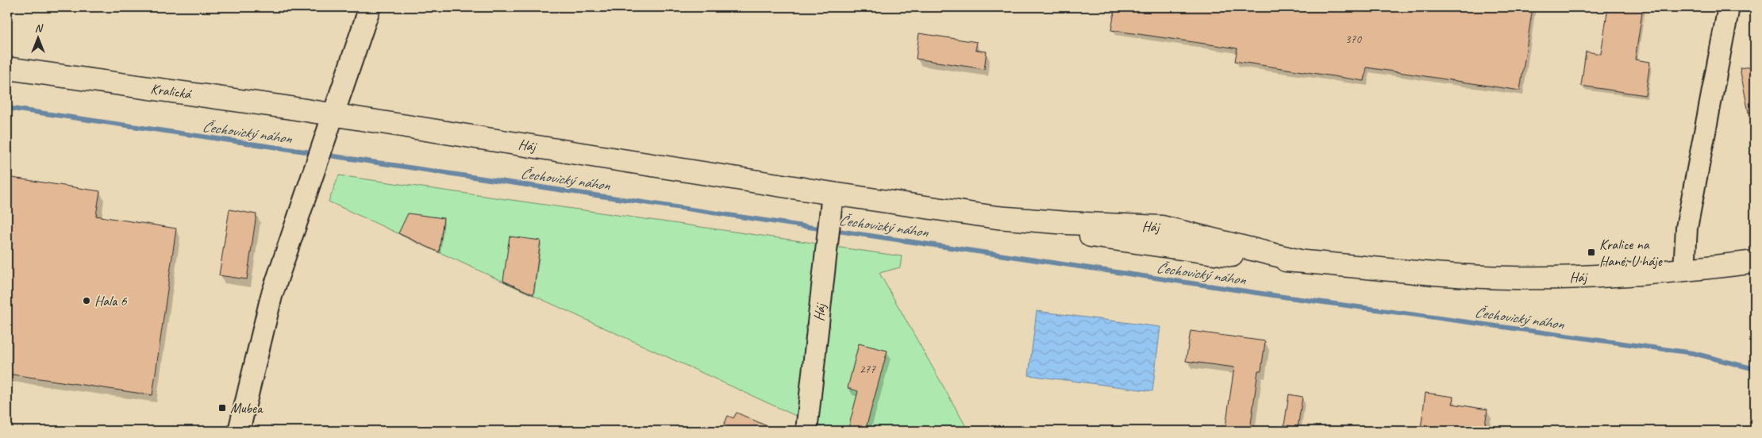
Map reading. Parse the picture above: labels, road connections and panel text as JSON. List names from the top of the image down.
{
  "streets": {
    "main road": ["Kralická", "Háj"]
  },
  "crossings": [
    ["Kralická", "Háj"]
  ],
  "water": ["Čechovický náhon"],
  "places": {
    "transit": ["Kralice na Hané, U háje", "Mubea"],
    "other": ["Hala 6"]
  },
  "house_numbers": ["370", "277"],
  "north": "top"
}
